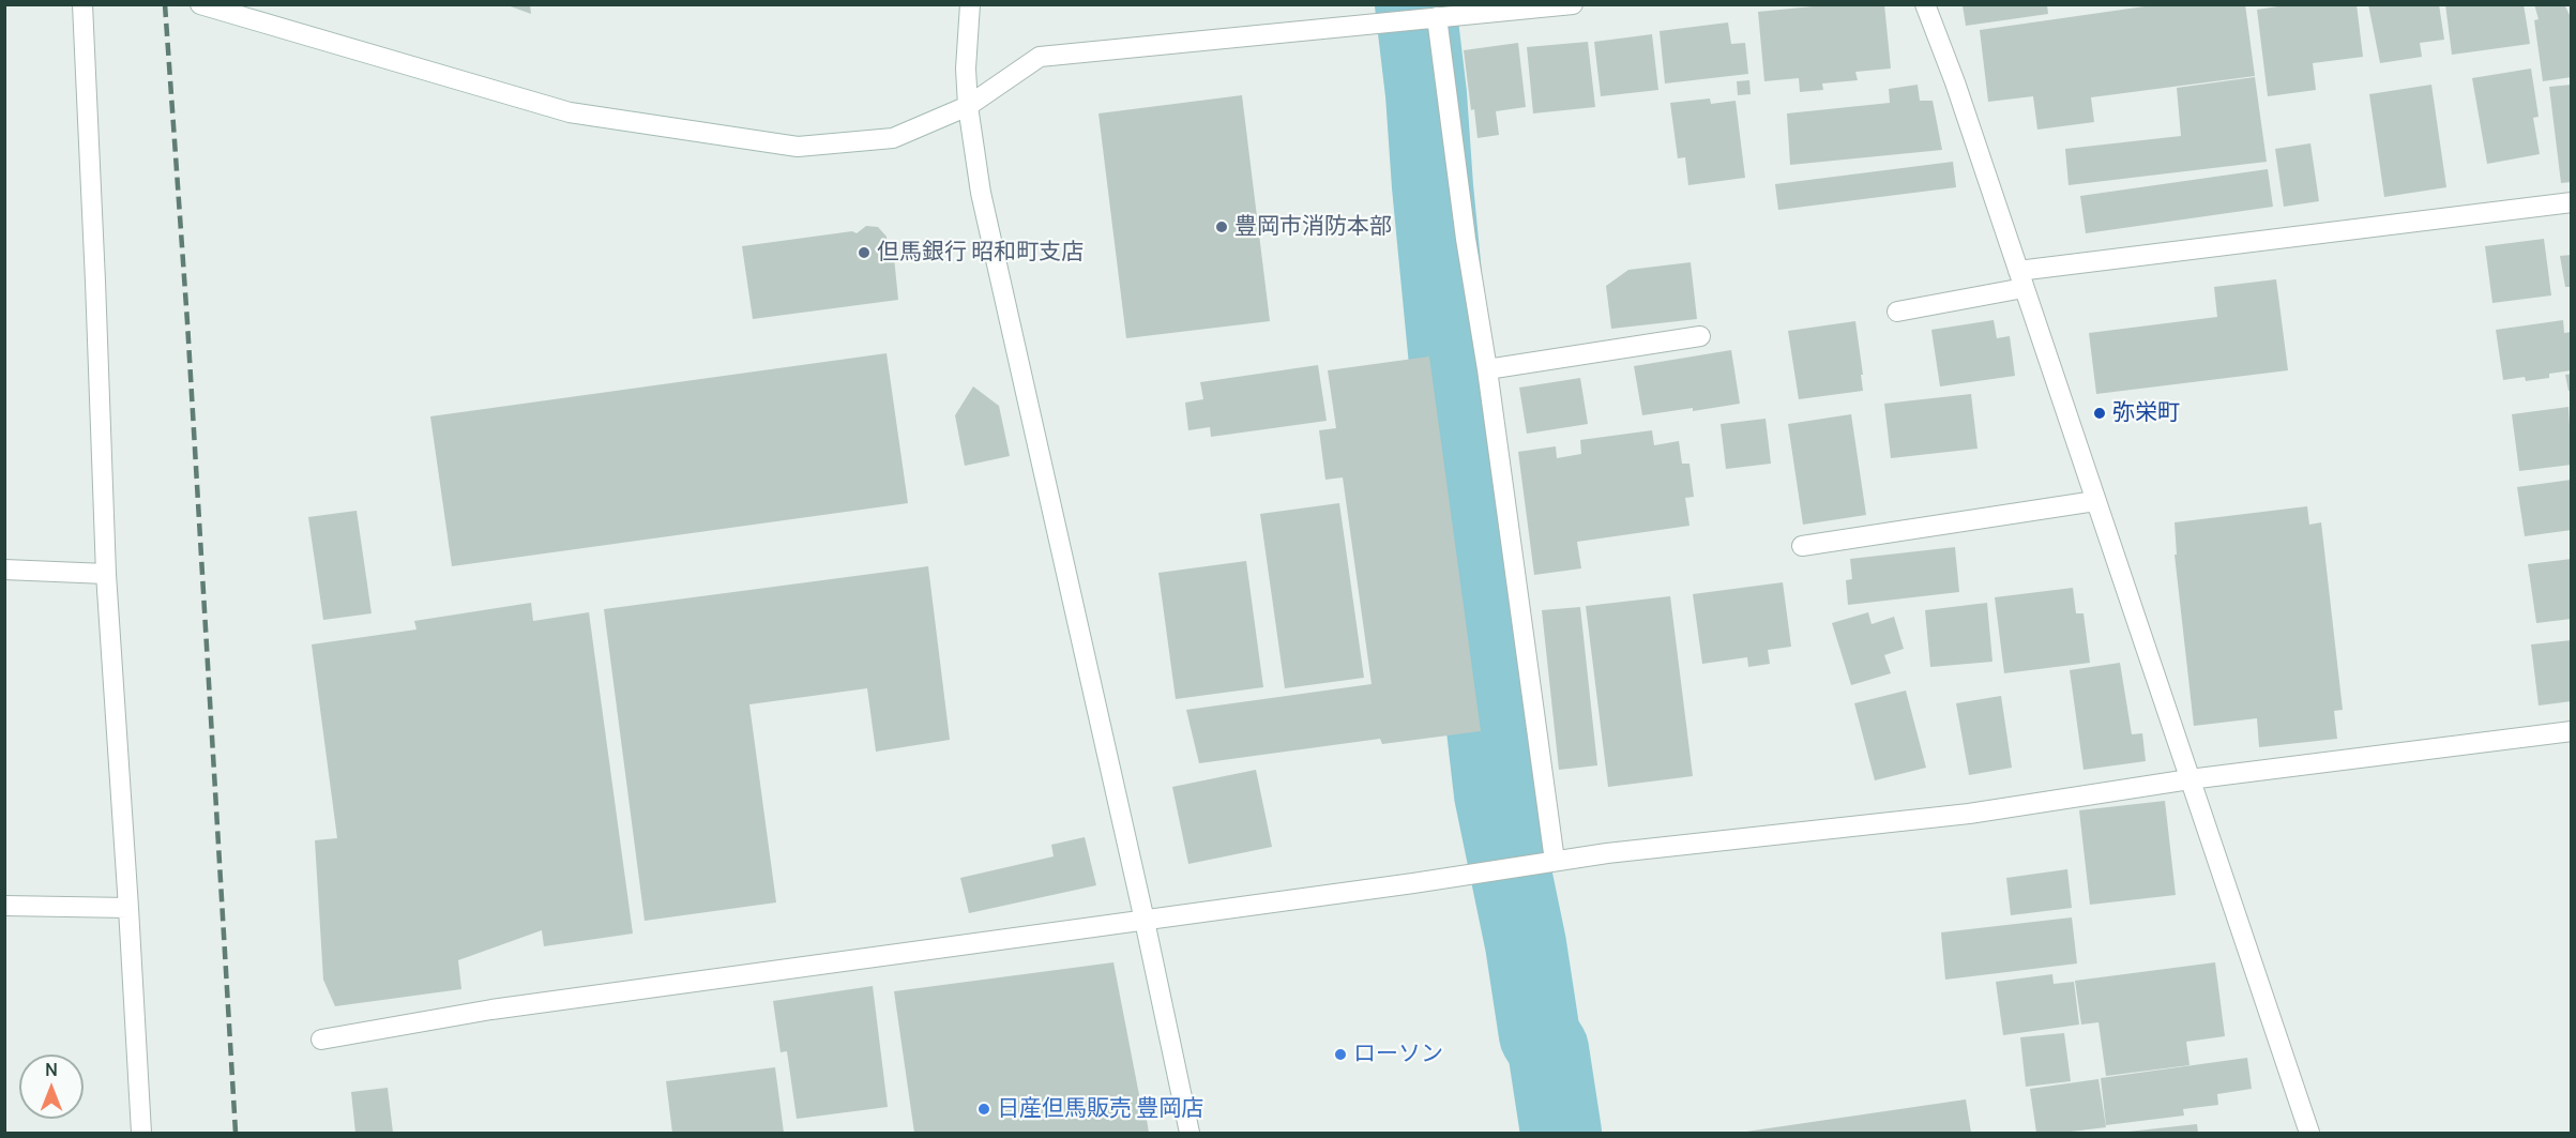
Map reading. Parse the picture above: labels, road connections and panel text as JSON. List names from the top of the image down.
{
  "places": [
    "豊岡市消防本部",
    "但馬銀行 昭和町支店",
    "弥栄町",
    "ローソン",
    "日産但馬販売 豊岡店"
  ],
  "north": "top"
}
